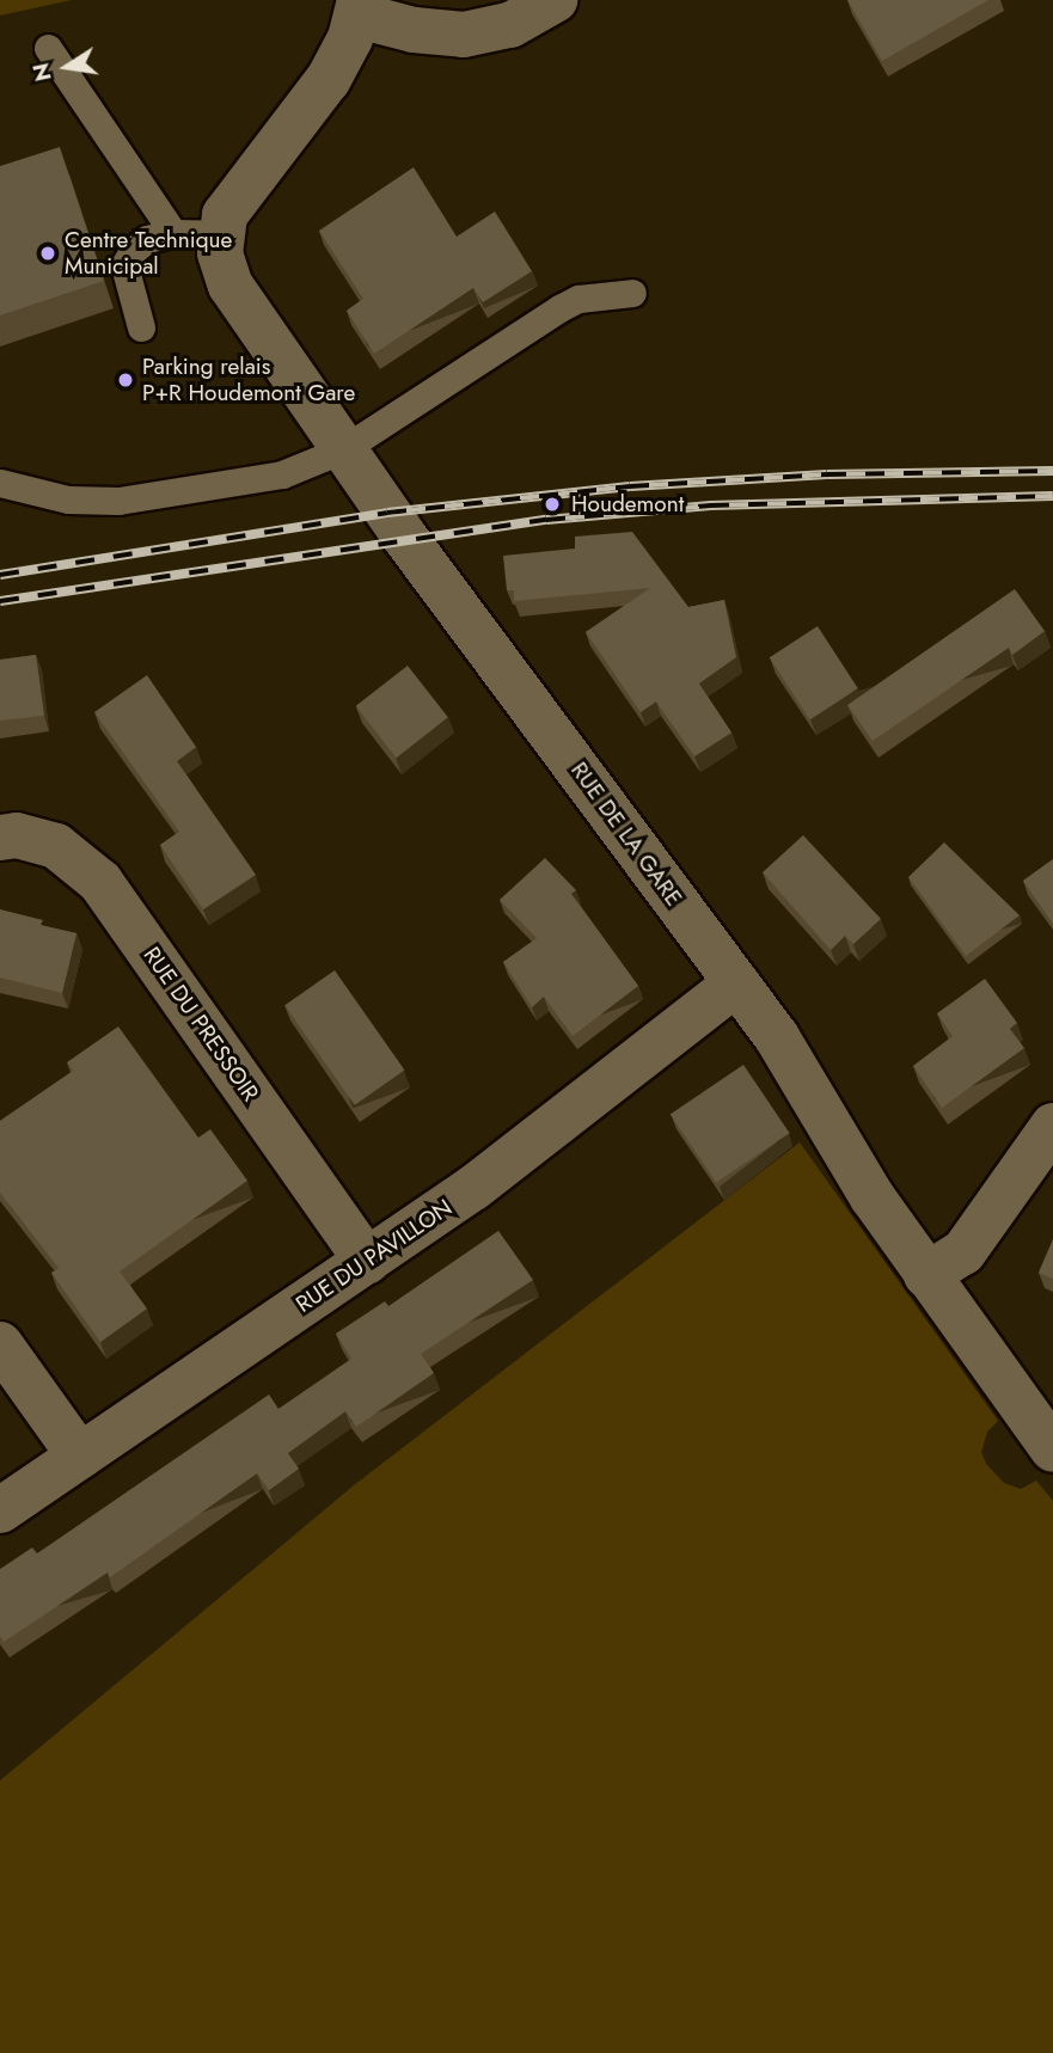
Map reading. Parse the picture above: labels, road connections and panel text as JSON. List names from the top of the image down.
{
  "streets": {
    "street": ["RUE DE LA GARE", "RUE DU PRESSOIR", "RUE DU PAVILLON"]
  },
  "crossings": [
    ["RUE DE LA GARE", "RUE DU PAVILLON"],
    ["RUE DU PRESSOIR", "RUE DU PAVILLON"]
  ],
  "places": ["Centre Technique Municipal", "Parking relais P+R Houdemont Gare", "Houdemont"],
  "north": "left"
}
